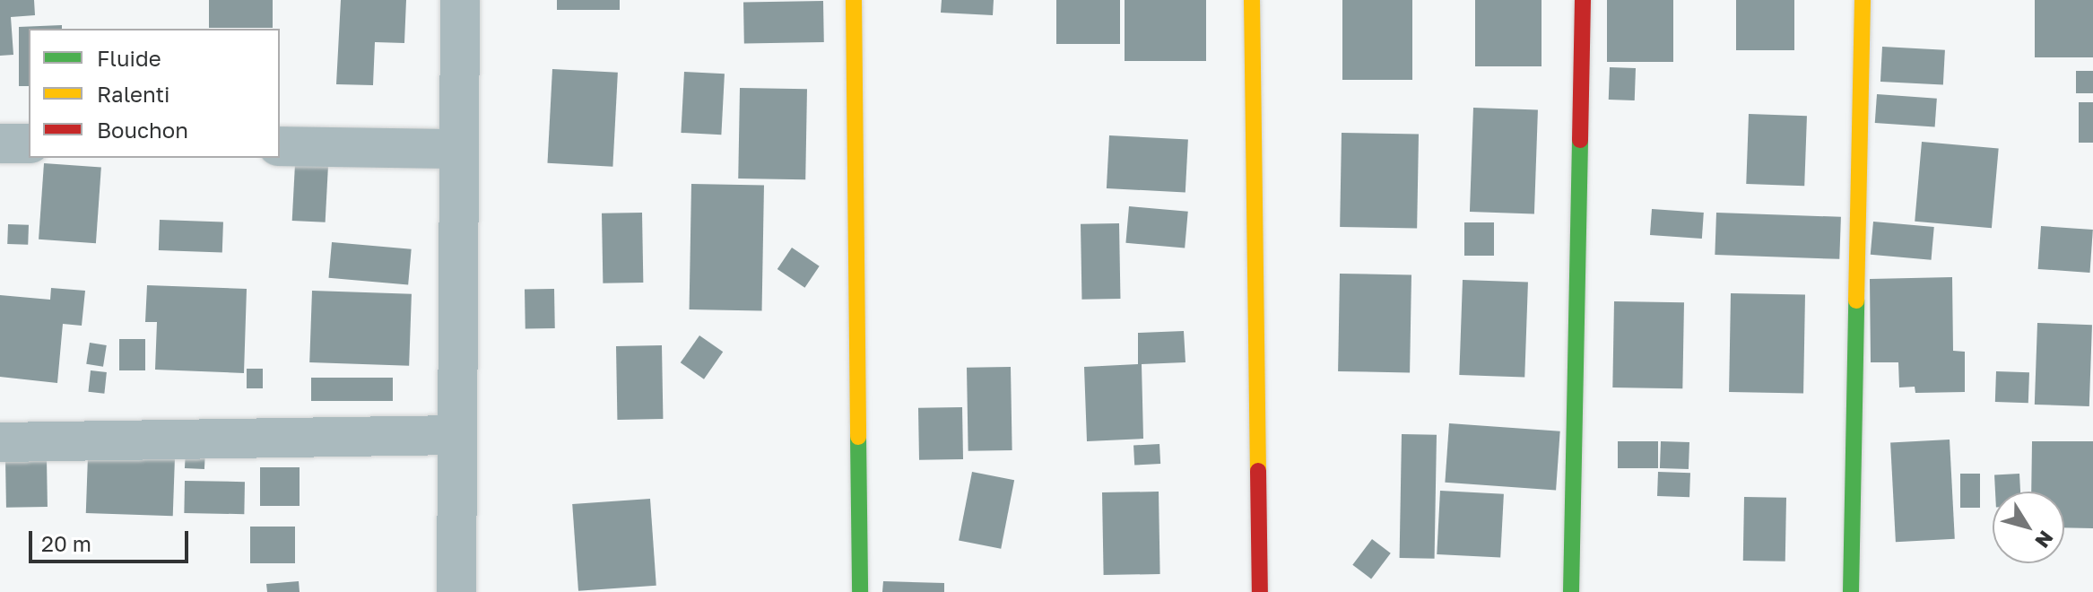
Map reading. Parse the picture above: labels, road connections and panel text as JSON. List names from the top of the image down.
{
  "legend": ["Fluide", "Ralenti", "Bouchon"],
  "scale_bar": "20 m",
  "north": "bottom right"
}
